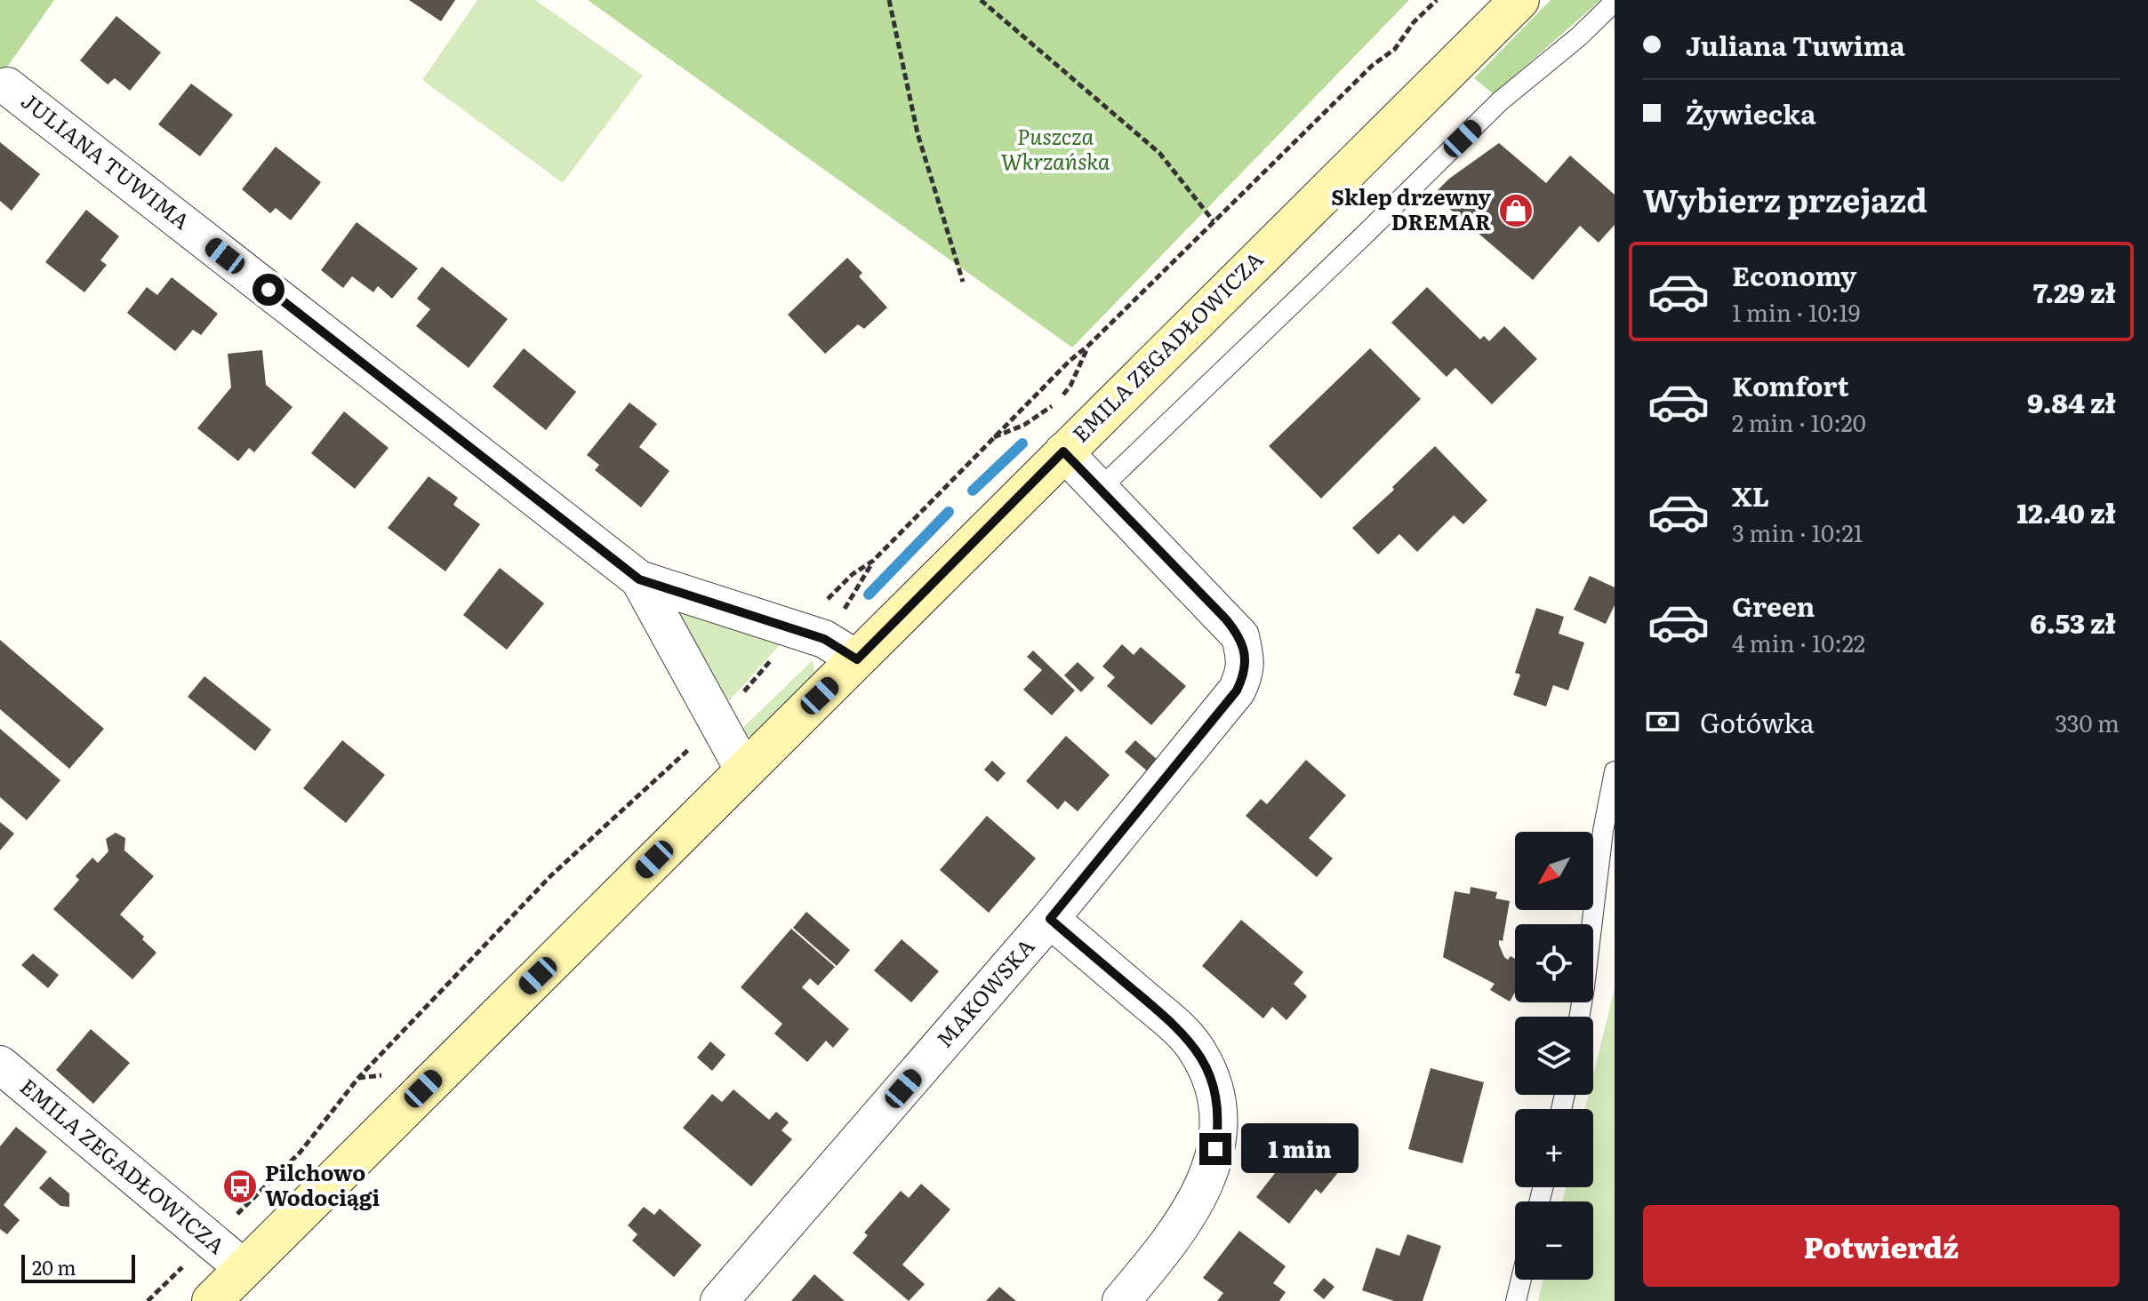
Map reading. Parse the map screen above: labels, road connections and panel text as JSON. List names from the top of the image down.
{
  "streets": {
    "main road": ["EMILA ZEGADŁOWICZA"],
    "street": ["JULIANA TUWIMA", "MAKOWSKA"]
  },
  "crossings": [
    ["JULIANA TUWIMA", "EMILA ZEGADŁOWICZA"],
    ["EMILA ZEGADŁOWICZA", "MAKOWSKA"]
  ],
  "parks": ["Puszcza Wkrzańska"],
  "places": {
    "shop": ["Sklep drzewny DREMAR"],
    "bus stop": ["Pilchowo Wodociągi"]
  },
  "scale_bar": "20 m",
  "north": "bottom left",
  "page": {
    "banner": ["Juliana Tuwima", "Żywiecka"],
    "heading": "Wybierz przejazd",
    "list": [
      {
        "name": "Economy",
        "note": "1 min · 10:19",
        "value": "7.29 zł"
      },
      {
        "name": "Komfort",
        "note": "2 min · 10:20",
        "value": "9.84 zł"
      },
      {
        "name": "XL",
        "note": "3 min · 10:21",
        "value": "12.40 zł"
      },
      {
        "name": "Green",
        "note": "4 min · 10:22",
        "value": "6.53 zł"
      }
    ],
    "pay": ["Gotówka", "330 m"],
    "map_buttons": ["+", "−"],
    "bubble": "1 min",
    "buttons": "Potwierdź",
    "scale": "20 m"
  }
}
